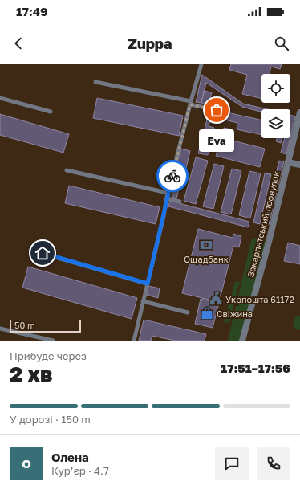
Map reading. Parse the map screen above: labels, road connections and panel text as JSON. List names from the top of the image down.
{
  "streets": {
    "street": ["Закарпатський провулок"]
  },
  "places": {
    "other": ["Eva"],
    "bank": ["Ощадбанк"],
    "public building": ["Укрпошта 61172"],
    "shop": ["Свіжина"]
  },
  "scale_bar": "50 m",
  "page": {
    "status": "17:49",
    "header": "Zuppa",
    "bubble": "Eva",
    "scale": "50 m",
    "heading": ["2 хв", "Прибуде через", "17:51–17:56"],
    "panel": ["Олена", "Кур’єр · 4.7"],
    "bar": "У дорозі · 150 m",
    "round": "О"
  }
}
